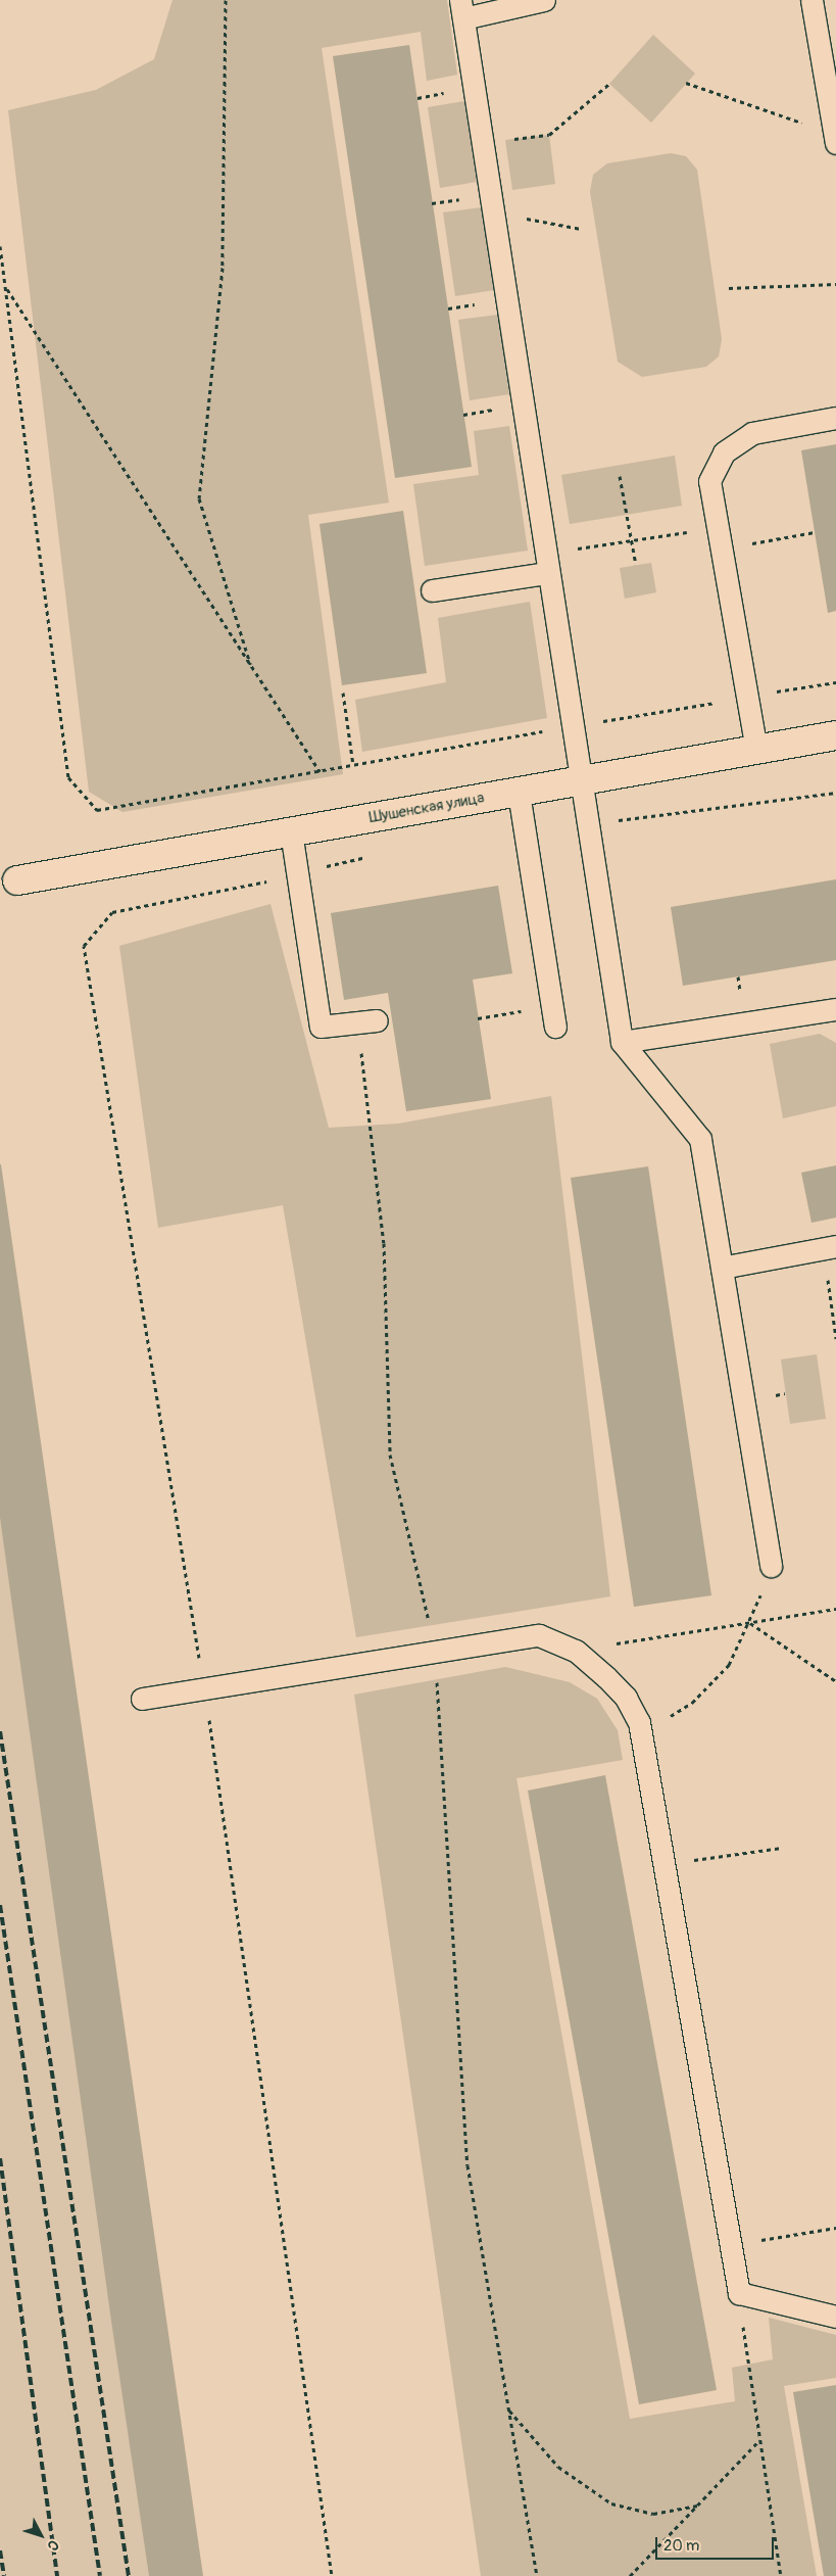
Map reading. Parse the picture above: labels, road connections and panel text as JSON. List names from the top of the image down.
{
  "streets": {
    "street": ["Шушенская улица"]
  },
  "scale_bar": "20 m",
  "north": "bottom right"
}
